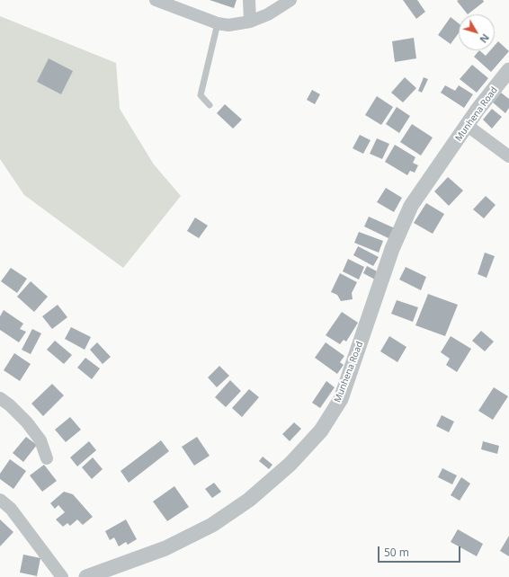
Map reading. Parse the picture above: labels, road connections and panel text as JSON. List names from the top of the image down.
{
  "streets": {
    "street": ["Munhena Road"]
  },
  "scale_bar": "50 m",
  "north": "bottom right"
}
